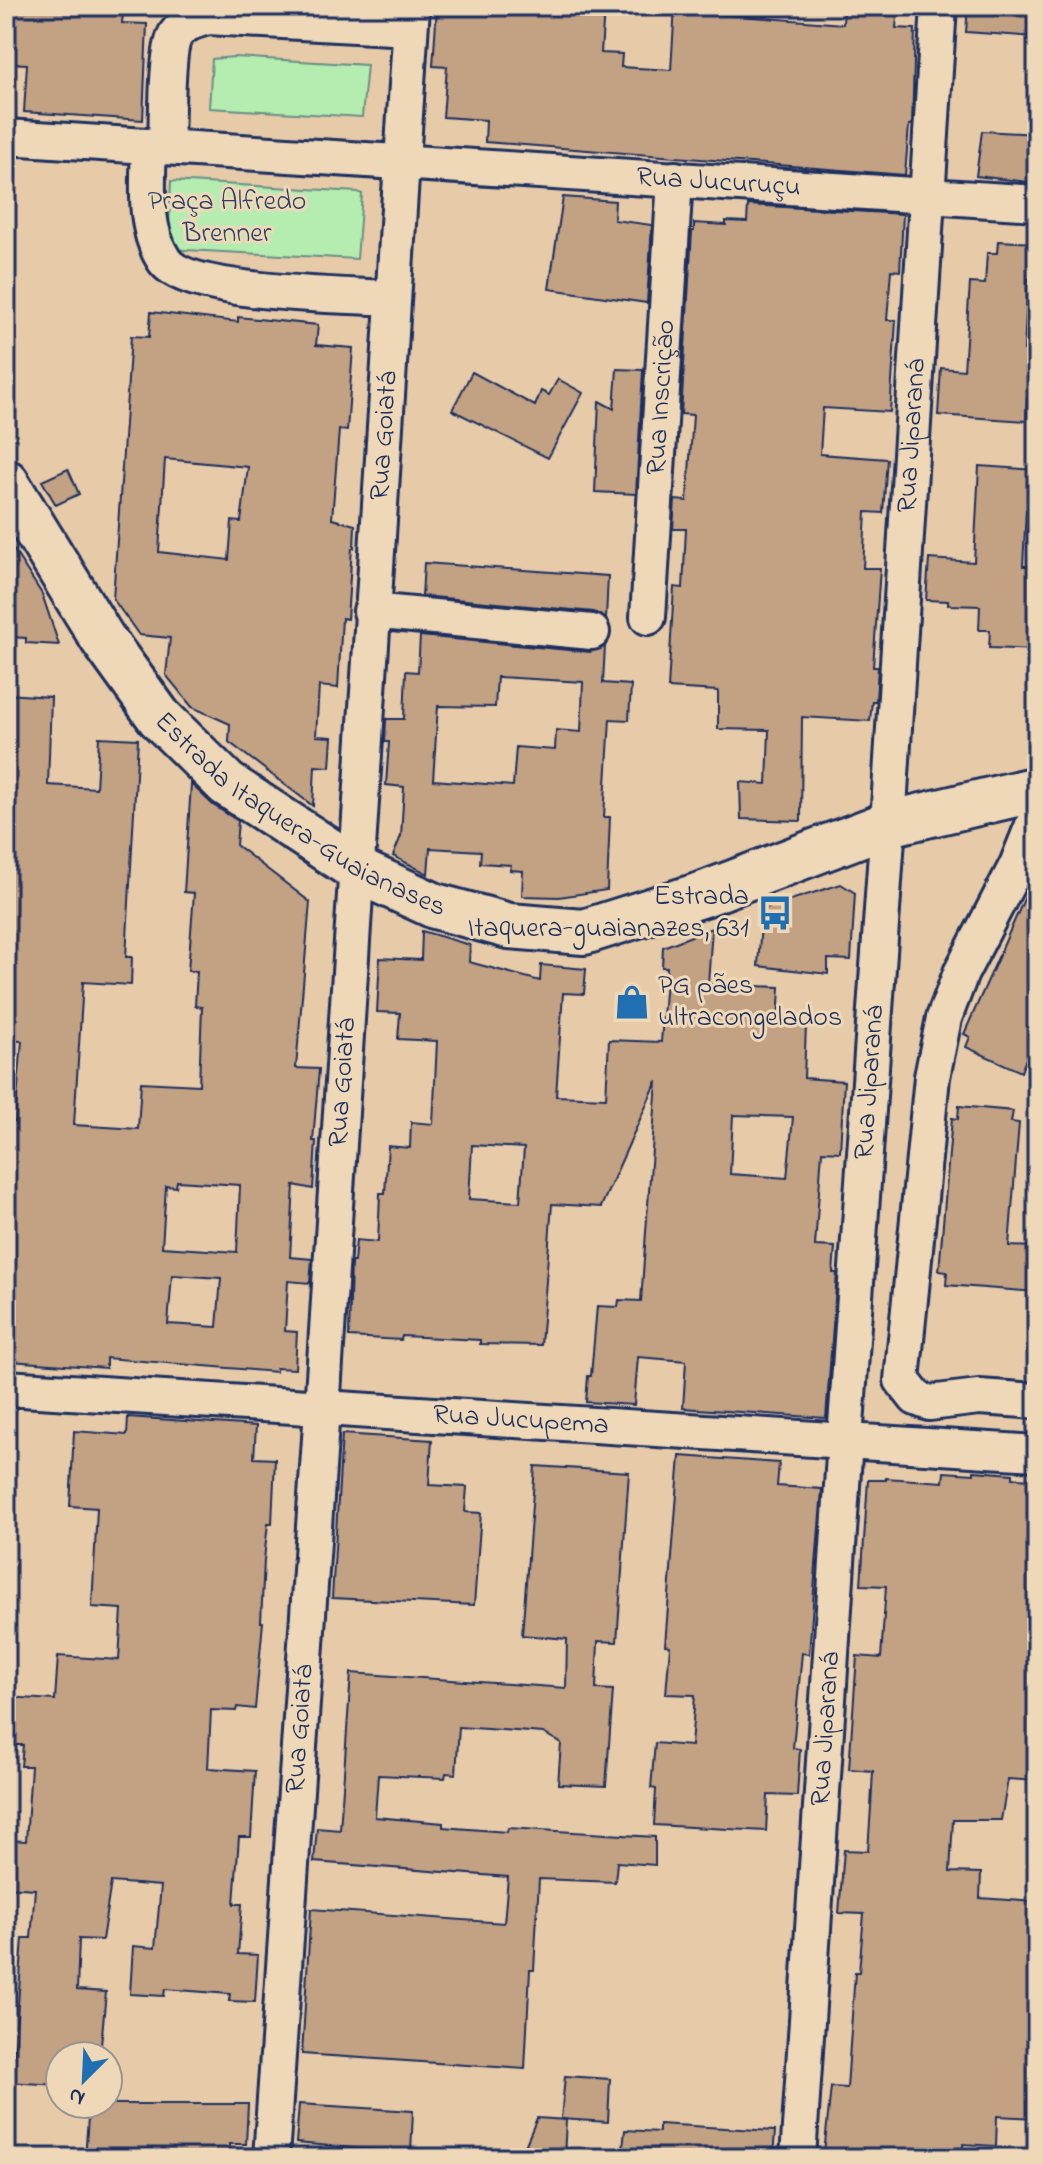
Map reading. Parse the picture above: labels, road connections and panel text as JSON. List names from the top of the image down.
{
  "streets": {
    "main road": ["Estrada Itaquera-Guaianases"],
    "street": [
      "Rua Jucuruçu",
      "Rua Inscrição",
      "Rua Goiatá",
      "Rua Jiparaná",
      "Rua Jucupema"
    ]
  },
  "crossings": [
    ["Rua Jucuruçu", "Rua Inscrição"],
    ["Rua Jucuruçu", "Rua Goiatá"],
    ["Rua Jucuruçu", "Rua Jiparaná"],
    ["Rua Goiatá", "Estrada Itaquera-Guaianases"],
    ["Rua Goiatá", "Rua Jucupema"],
    ["Rua Jiparaná", "Estrada Itaquera-Guaianases"],
    ["Rua Jiparaná", "Rua Jucupema"]
  ],
  "parks": ["Praça Alfredo Brenner"],
  "places": {
    "bus stop": ["Estrada Itaquera-guaianazes, 631"],
    "shop": ["PG pães ultracongelados"]
  },
  "north": "bottom left"
}
